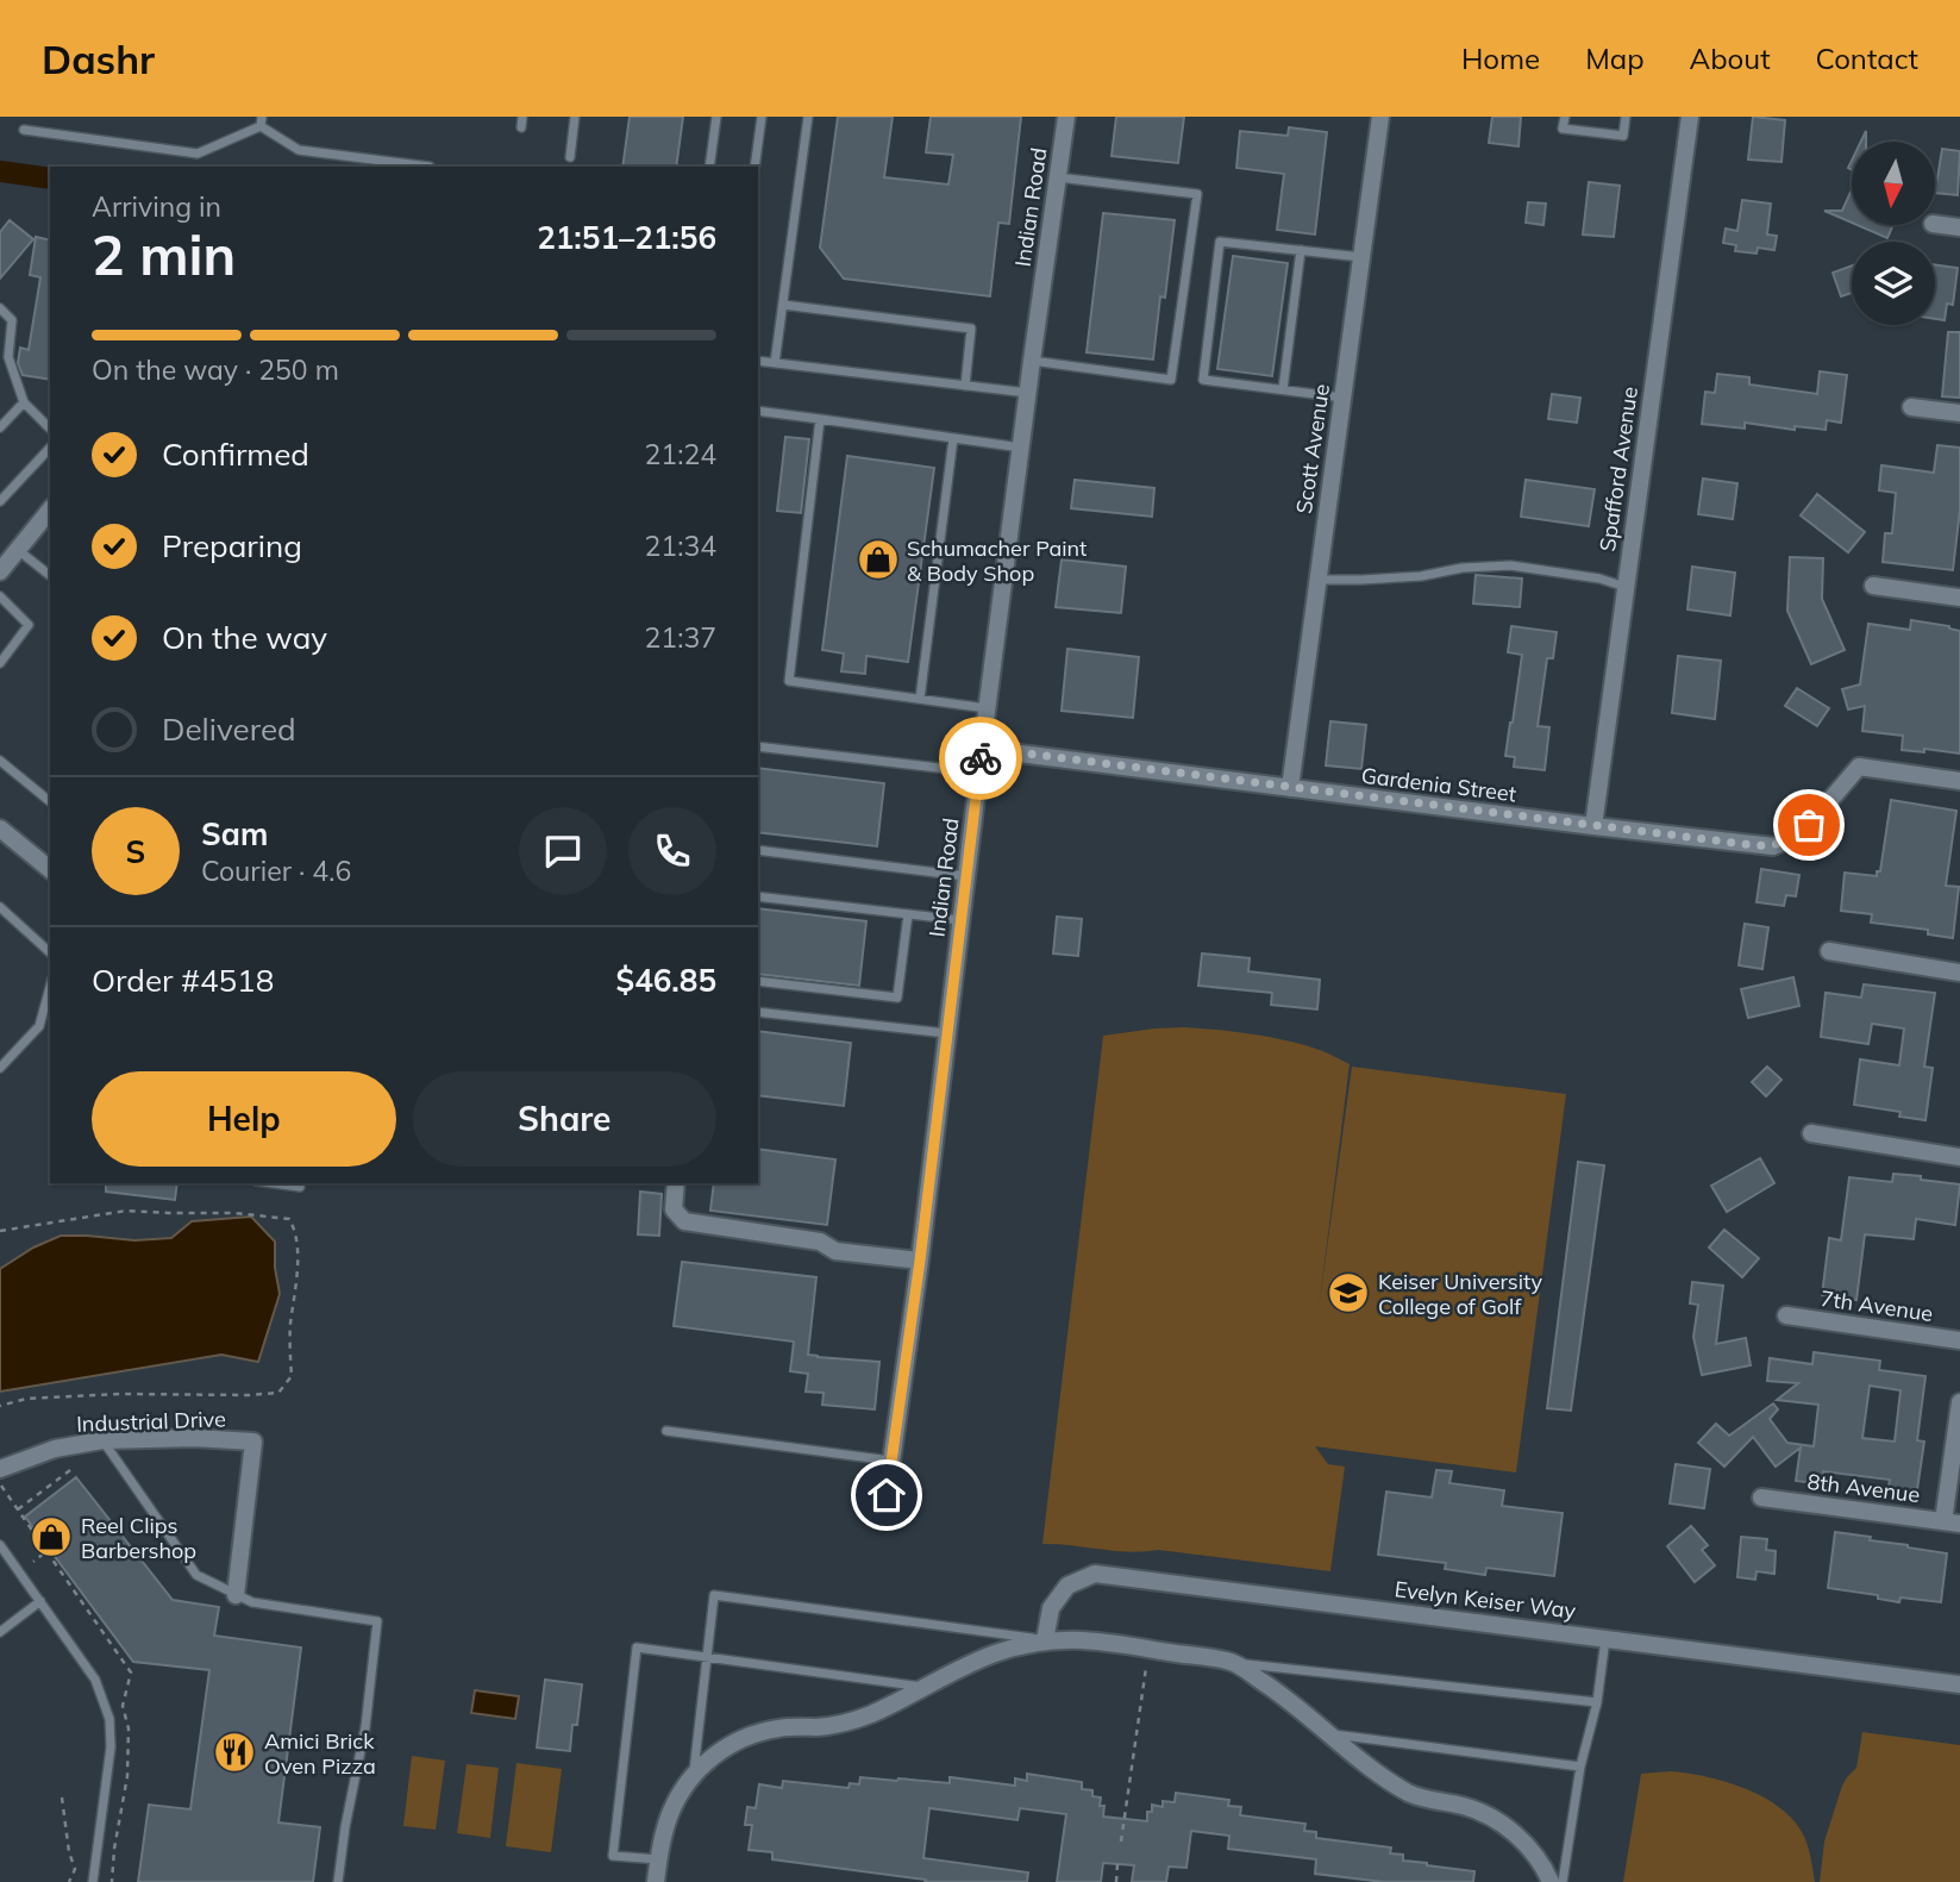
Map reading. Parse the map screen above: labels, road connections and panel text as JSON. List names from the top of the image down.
{
  "streets": {
    "street": [
      "Indian Road",
      "Scott Avenue",
      "Spafford Avenue",
      "Gardenia Street",
      "7th Avenue",
      "Industrial Drive",
      "8th Avenue",
      "Evelyn Keiser Way"
    ]
  },
  "crossings": [
    ["Indian Road", "Gardenia Street"],
    ["Scott Avenue", "Gardenia Street"],
    ["Spafford Avenue", "Gardenia Street"]
  ],
  "places": {
    "shop": ["Schumacher Paint & Body Shop", "Reel Clips Barbershop"],
    "school or university": ["Keiser University College of Golf"],
    "restaurant": ["Amici Brick Oven Pizza"]
  },
  "north": "bottom",
  "page": {
    "header": "Dashr",
    "nav": [
      "Home",
      "Map",
      "About",
      "Contact"
    ],
    "heading": ["2 min", "Arriving in", "21:51–21:56"],
    "panel": [
      "Sam",
      "Courier · 4.6",
      "Order #4518",
      "$46.85"
    ],
    "bar": "On the way · 250 m",
    "list": [
      ["Confirmed", "21:24"],
      ["Preparing", "21:34"],
      ["On the way", "21:37"],
      "Delivered"
    ],
    "round": "S",
    "buttons": ["Help", "Share"]
  }
}
